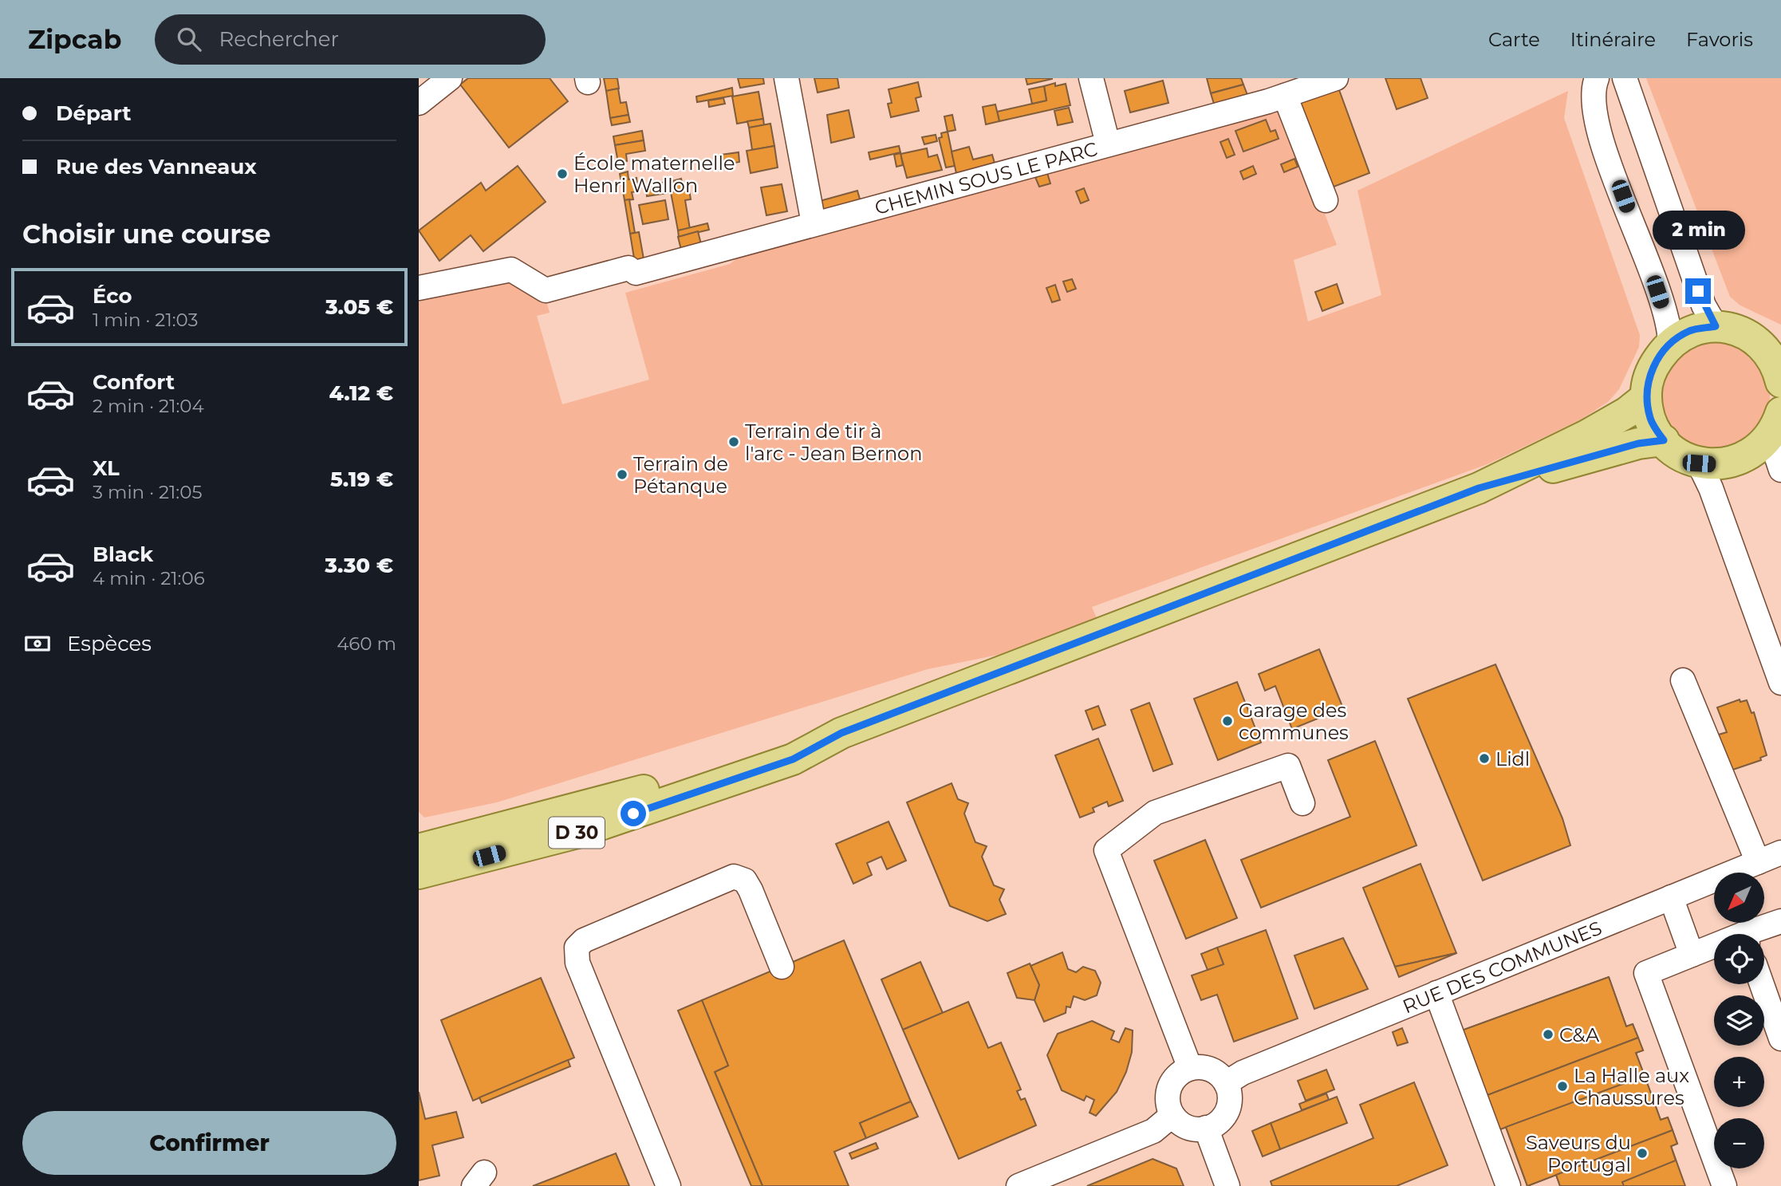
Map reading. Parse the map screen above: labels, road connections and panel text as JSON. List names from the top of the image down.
{
  "streets": {
    "main road": ["D 30"],
    "street": ["CHEMIN SOUS LE PARC", "RUE DES COMMUNES"]
  },
  "places": [
    "École maternelle Henri Wallon",
    "Terrain de tir à l'arc - Jean Bernon",
    "Terrain de Pétanque",
    "Garage des communes",
    "Lidl",
    "C&A",
    "La Halle aux Chaussures",
    "Saveurs du Portugal"
  ],
  "north": "bottom left",
  "page": {
    "header": "Zipcab",
    "search": "Rechercher",
    "nav": ["Carte", "Itinéraire", "Favoris"],
    "banner": ["Départ", "Rue des Vanneaux"],
    "heading": "Choisir une course",
    "bubble": "2 min",
    "list": [
      {
        "name": "Éco",
        "note": "1 min · 21:03",
        "value": "3.05 €"
      },
      {
        "name": "Confort",
        "note": "2 min · 21:04",
        "value": "4.12 €"
      },
      {
        "name": "XL",
        "note": "3 min · 21:05",
        "value": "5.19 €"
      },
      {
        "name": "Black",
        "note": "4 min · 21:06",
        "value": "3.30 €"
      }
    ],
    "pay": ["Espèces", "460 m"],
    "map_buttons": ["+", "−"],
    "buttons": "Confirmer"
  }
}
